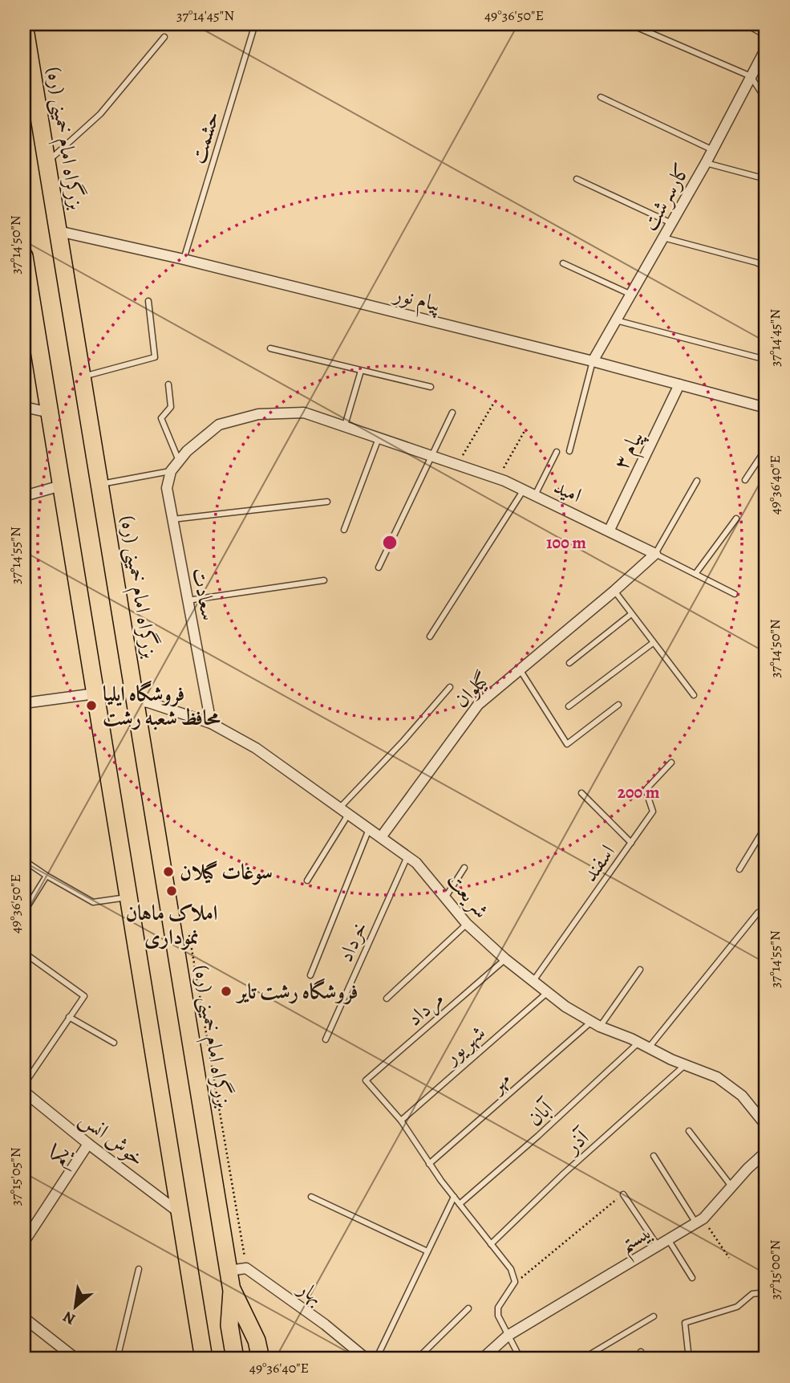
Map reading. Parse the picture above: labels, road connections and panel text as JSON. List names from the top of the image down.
{
  "streets": {
    "highway": ["بزرگراه امام خمینی (ره)"],
    "street": [
      "کارسرشت",
      "پیام نور",
      "پیام ۳",
      "امید",
      "سعادت",
      "گیلوان",
      "شریعت",
      "خوش انس",
      "یکم",
      "بیستم",
      "بهار"
    ],
    "lane": [
      "حشمت",
      "اسفند",
      "خرداد",
      "مرداد",
      "شهریور",
      "مهر",
      "آبان",
      "آذر"
    ]
  },
  "crossings": [
    ["حشمت", "پیام نور"],
    ["بزرگراه امام خمینی (ره)", "پیام نور"],
    ["بزرگراه امام خمینی (ره)", "شریعت"],
    ["بزرگراه امام خمینی (ره)", "بهار"],
    ["کارسرشت", "پیام نور"],
    ["پیام نور", "پیام ۳"],
    ["پیام ۳", "امید"],
    ["امید", "سعادت"],
    ["امید", "گیلوان"],
    ["سعادت", "شریعت"],
    ["گیلوان", "شریعت"],
    ["اسفند", "شریعت"],
    ["شریعت", "خرداد"],
    ["شریعت", "مرداد"],
    ["شریعت", "شهریور"],
    ["شریعت", "مهر"],
    ["شریعت", "آبان"],
    ["شریعت", "آذر"],
    ["مرداد", "شهریور"],
    ["خوش انس", "یکم"]
  ],
  "places": [
    "فروشگاه ایلیا محافظ شعبه رشت",
    "سوغات گیلان",
    "املاک ماهان نموداری",
    "فروشگاه رشت تاير"
  ],
  "north": "bottom left",
  "coordinates": [
    "37°14'45\"N",
    "49°36'50\"E",
    "37°14'50\"N",
    "49°36'40\"E",
    "37°14'55\"N",
    "37°15'05\"N",
    "37°15'00\"N"
  ],
  "rings": ["100 m", "200 m"]
}
